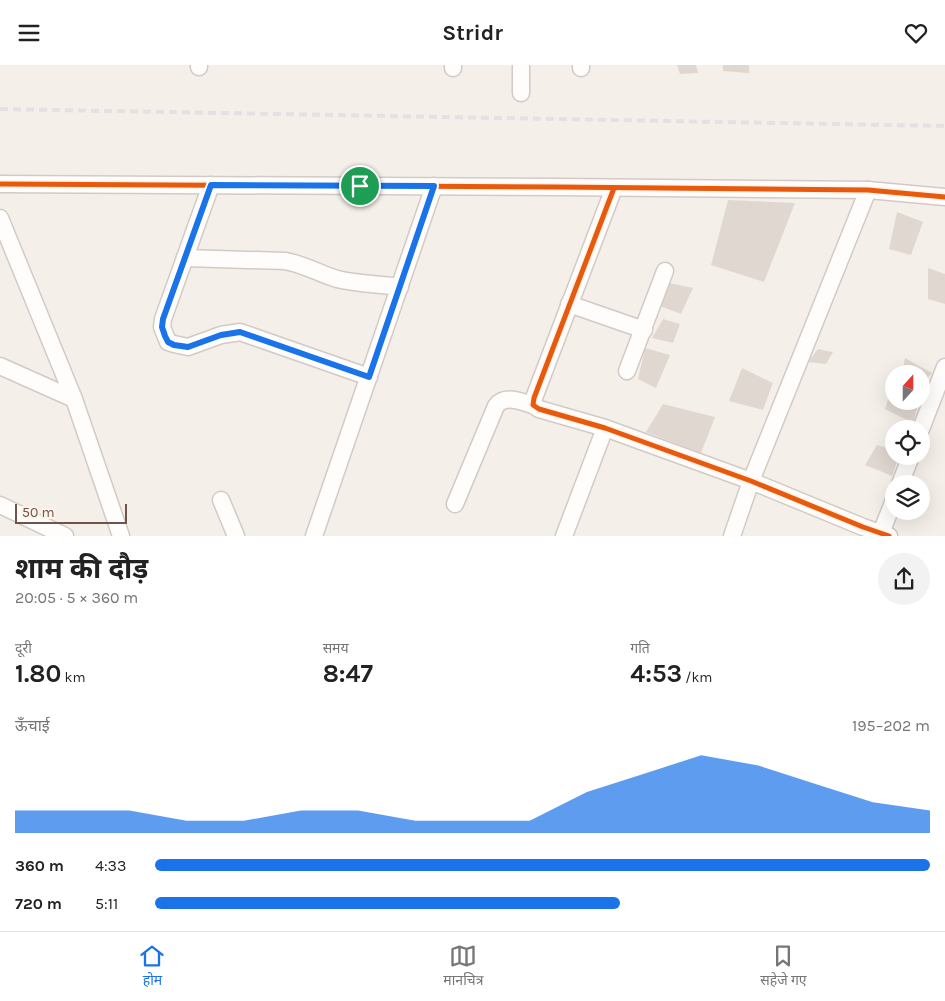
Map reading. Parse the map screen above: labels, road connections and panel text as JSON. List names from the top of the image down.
{
  "scale_bar": "50 m",
  "north": "top",
  "page": {
    "header": "Stridr",
    "scale": "50 m",
    "heading": ["शाम की दौड़", "20:05 · 5 × 360 m"],
    "stats": [
      ["दूरी", "1.80 km"],
      ["समय", "8:47"],
      ["गति", "4:53 /km"]
    ],
    "chart": ["ऊँचाई", "195–202 m"],
    "list": [
      {
        "name": "360 m",
        "note": "4:33"
      },
      {
        "name": "720 m",
        "note": "5:11"
      }
    ],
    "tabs": ["होम", "मानचित्र", "सहेजे गए"]
  }
}
